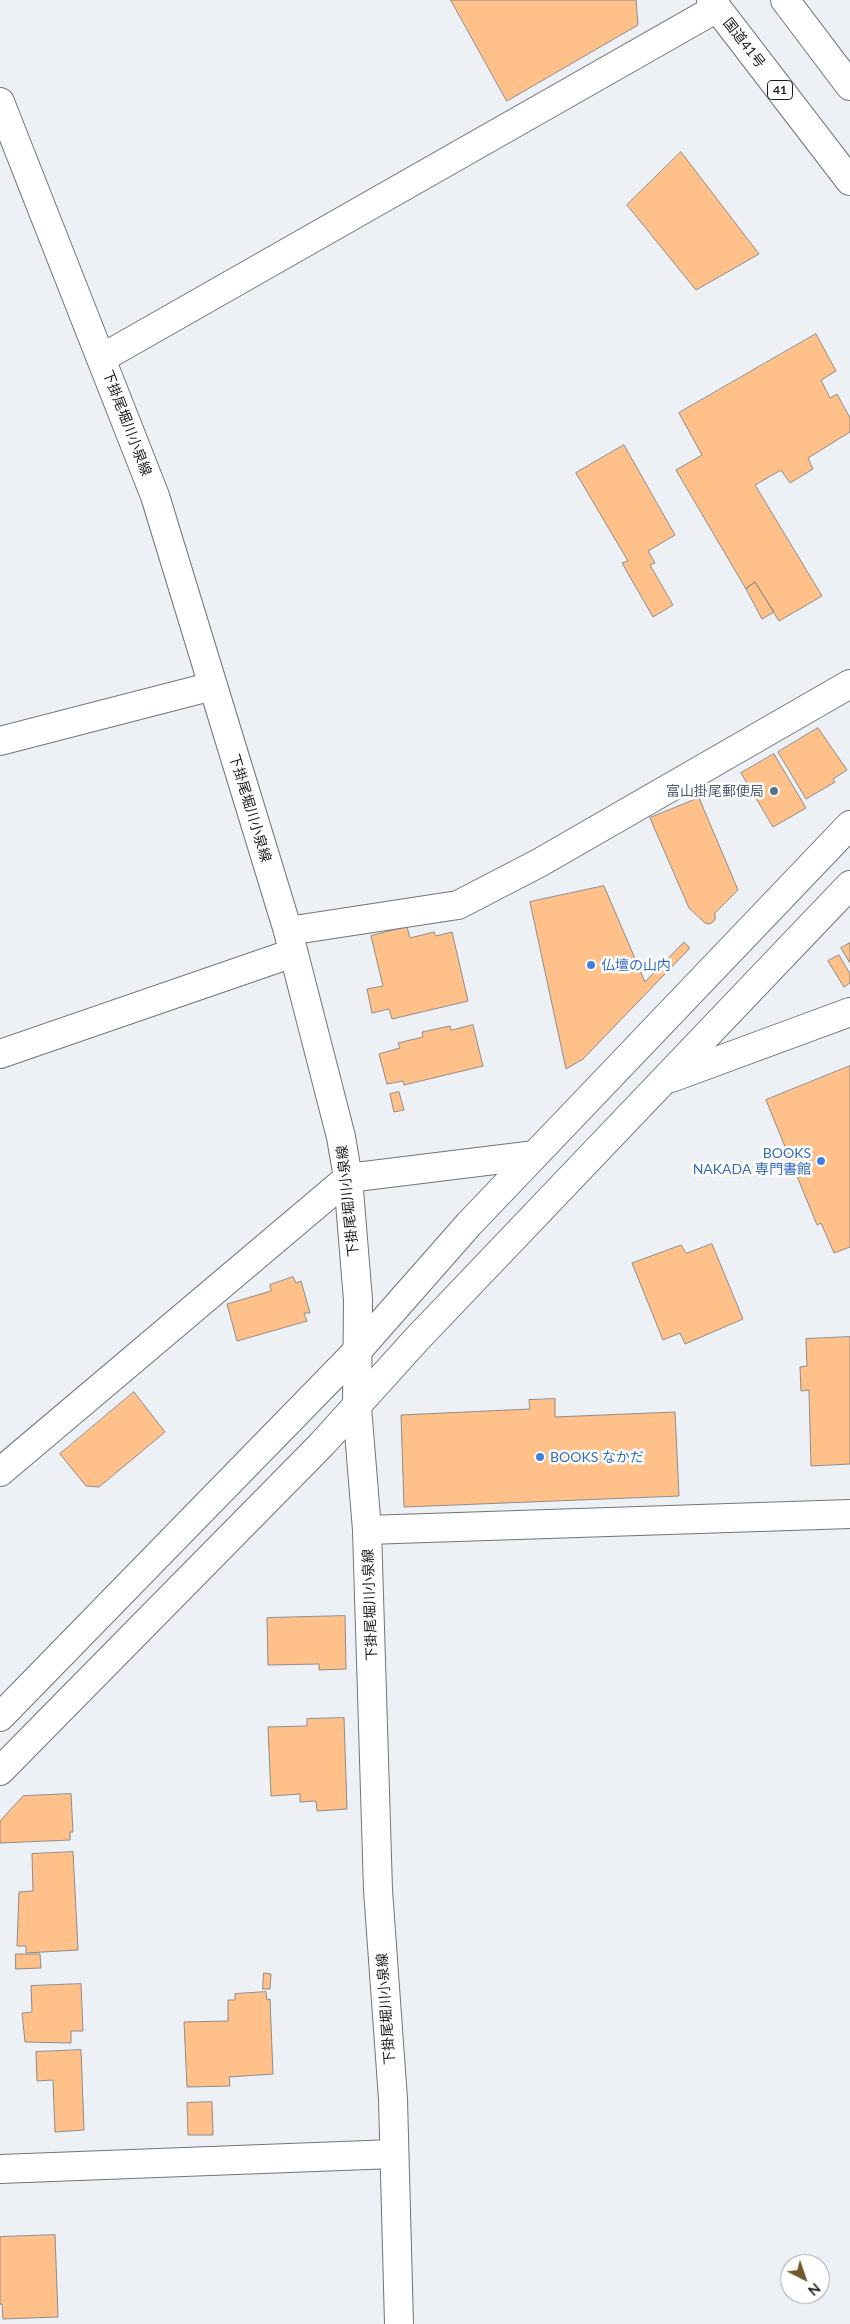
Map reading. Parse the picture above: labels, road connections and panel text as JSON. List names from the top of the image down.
{
  "streets": {
    "main road": ["国道41号", "41", "下掛尾堀川小泉線"]
  },
  "places": [
    "富山掛尾郵便局",
    "仏壇の山内",
    "BOOKS NAKADA 専門書館",
    "BOOKS なかだ"
  ],
  "north": "bottom right"
}
